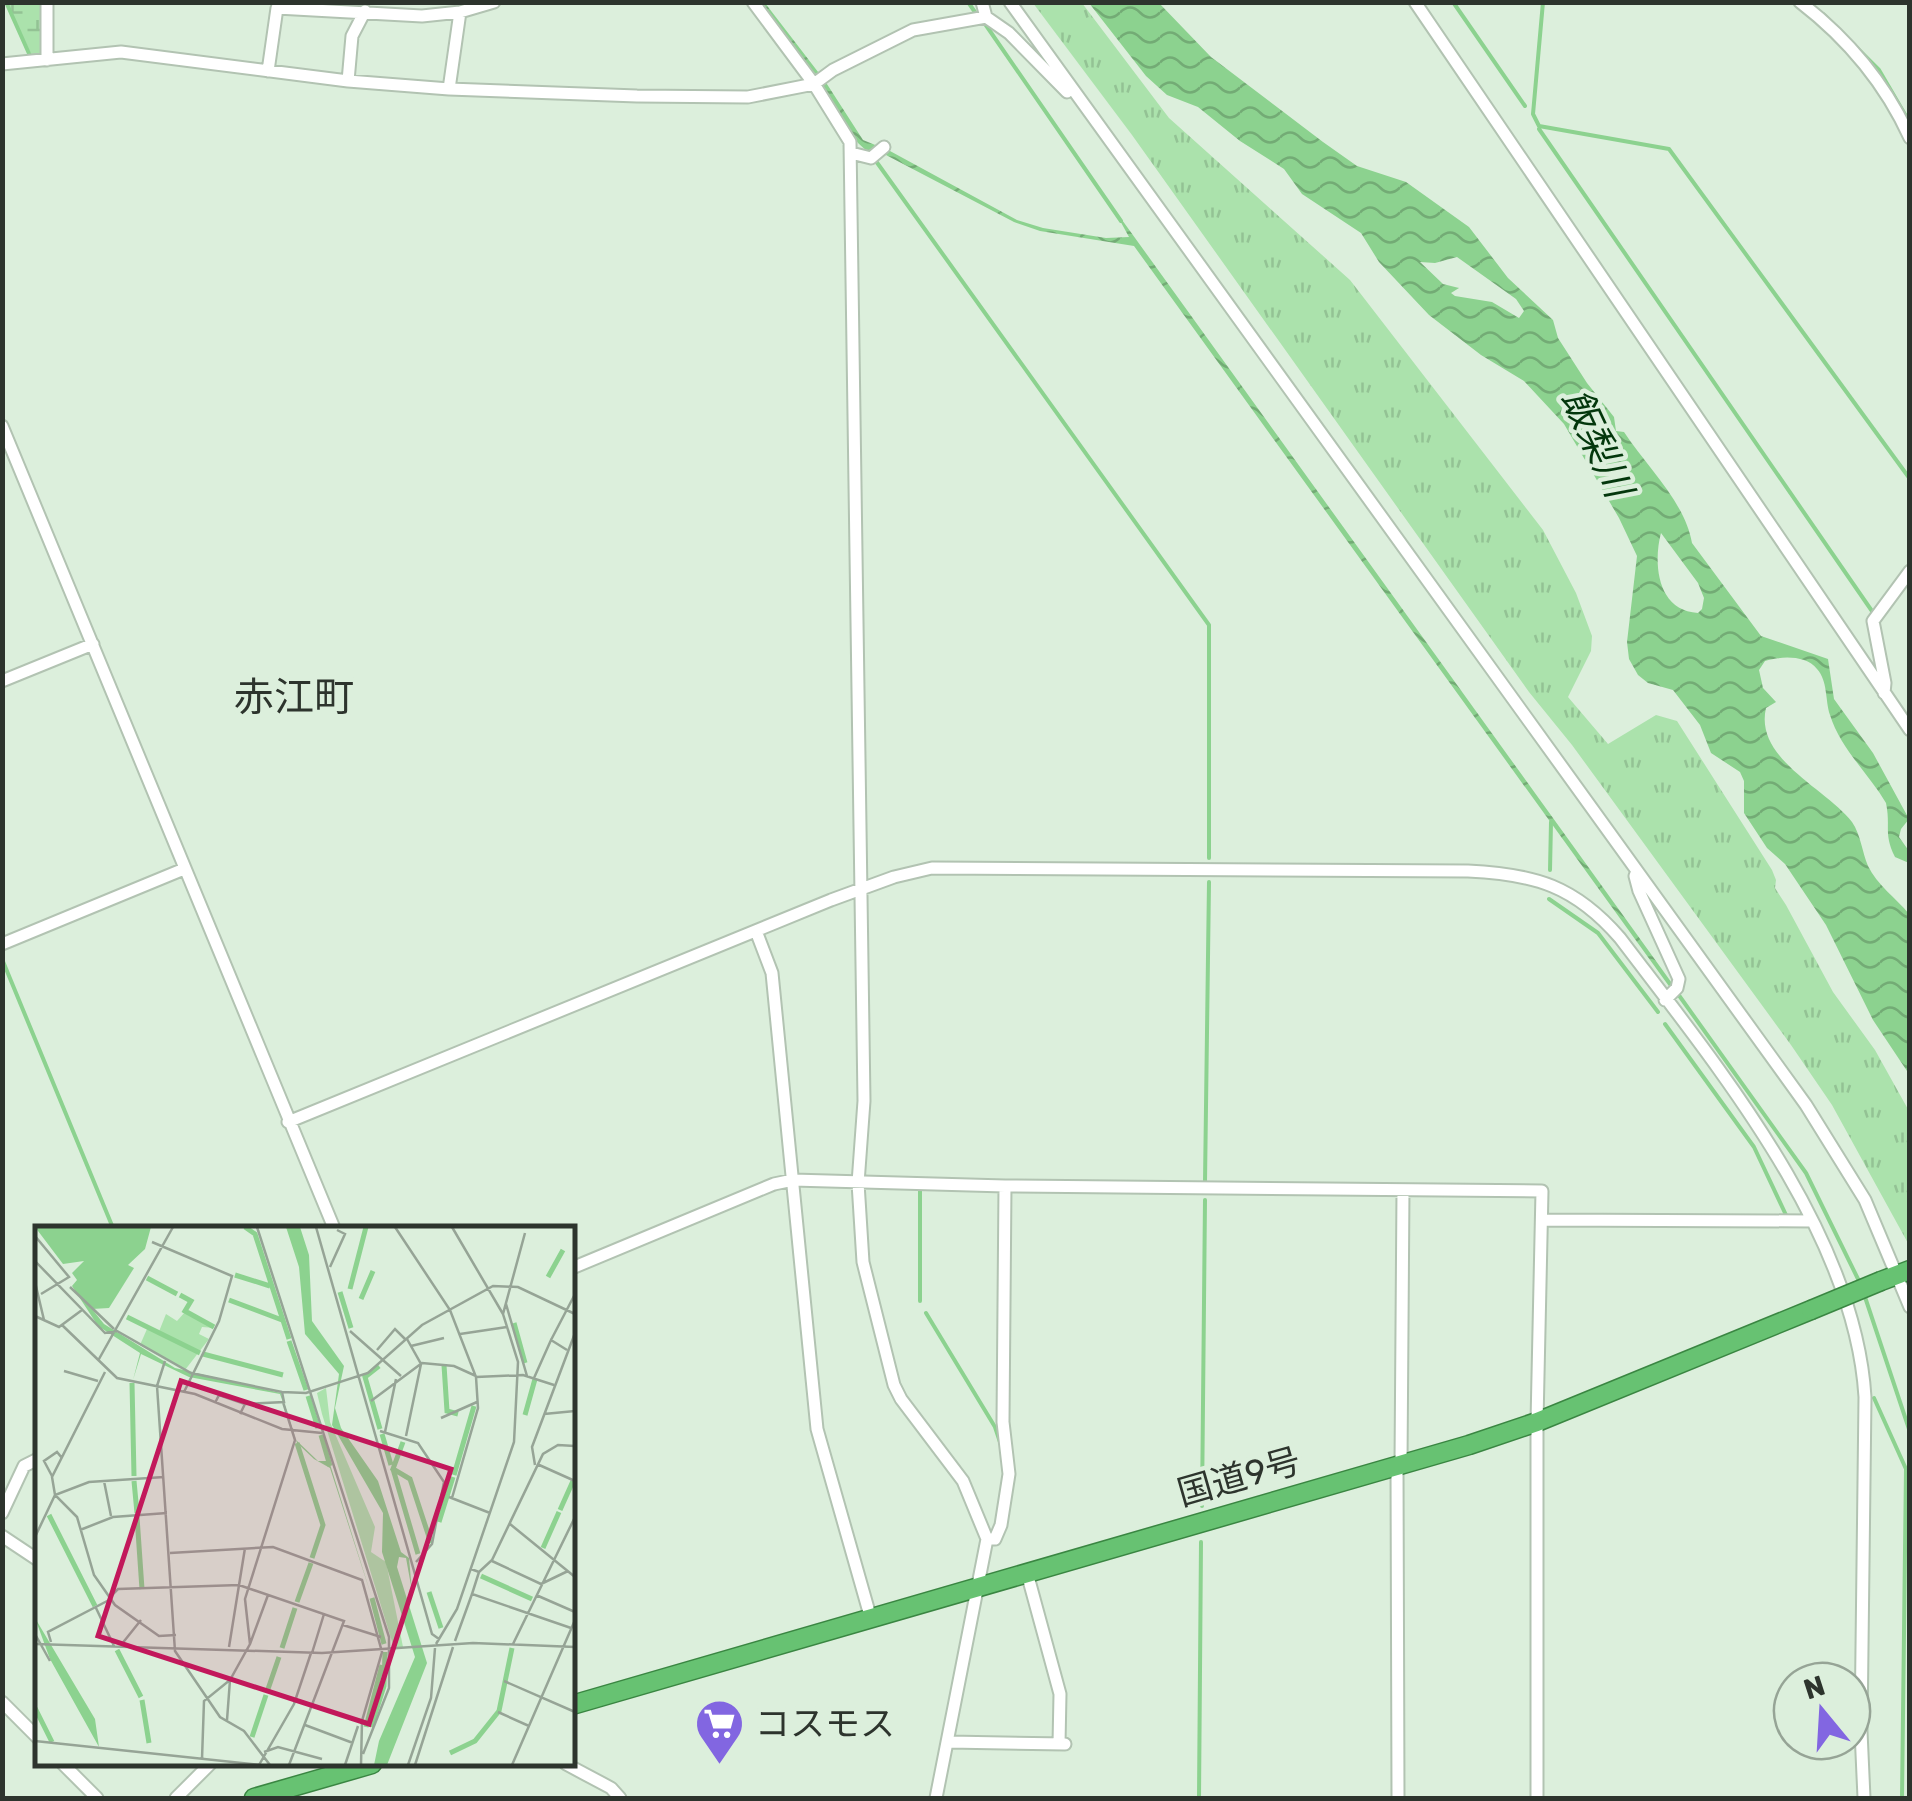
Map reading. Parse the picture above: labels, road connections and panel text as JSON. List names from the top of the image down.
{
  "streets": {
    "highway": ["国道9号"]
  },
  "districts": ["赤江町"],
  "water": ["飯梨川"],
  "places": {
    "supermarket": ["コスモス"]
  },
  "north": "top"
}
